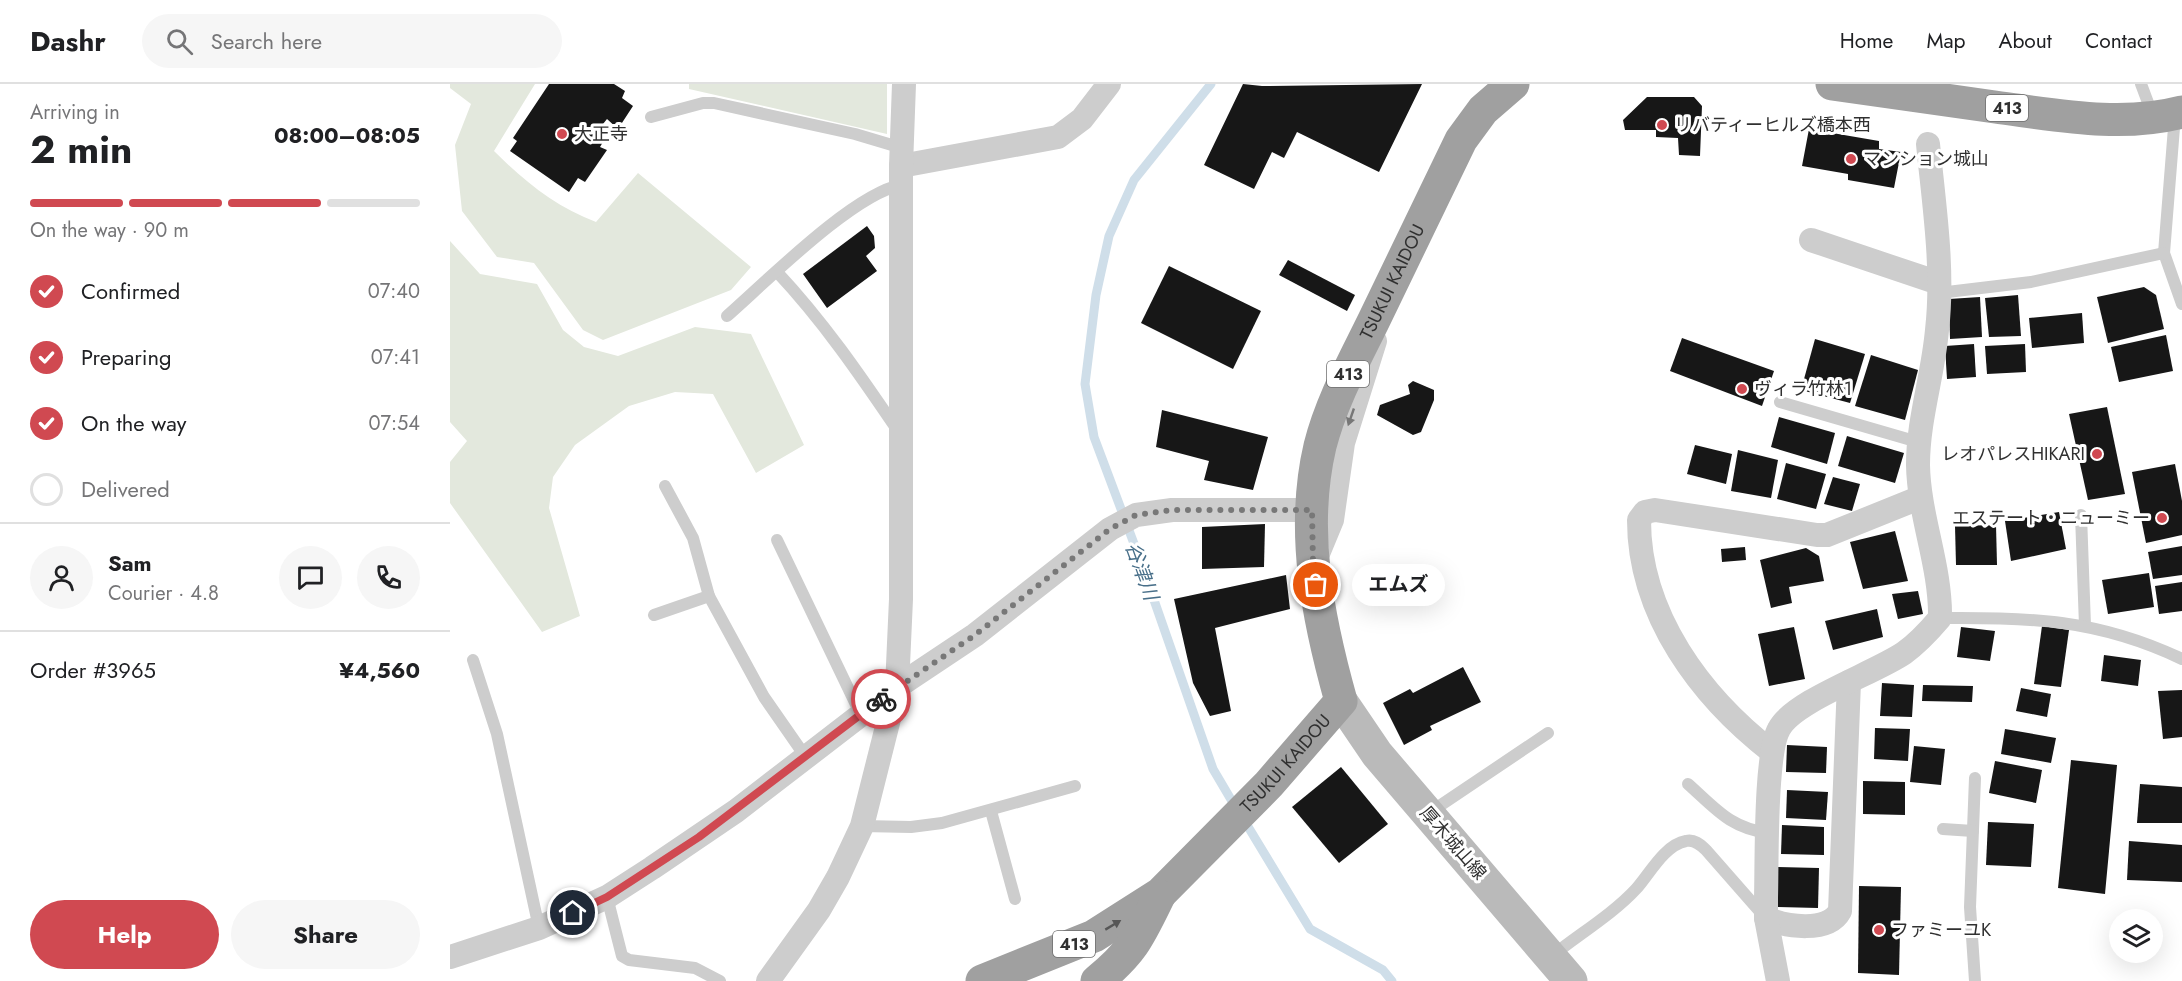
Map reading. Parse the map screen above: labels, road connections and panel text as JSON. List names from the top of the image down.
{
  "streets": {
    "highway": ["413", "TSUKUI KAIDOU"],
    "main road": ["厚木城山線"]
  },
  "crossings": [
    ["413", "TSUKUI KAIDOU"],
    ["TSUKUI KAIDOU", "厚木城山線"]
  ],
  "water": ["谷津川"],
  "places": [
    "リバティーヒルズ橋本西",
    "大正寺",
    "マンション城山",
    "ヴィラ竹林1",
    "レオパレスHIKARI",
    "エステート・ニューミー",
    "エムズ",
    "ファミーユK"
  ],
  "page": {
    "header": "Dashr",
    "search": "Search here",
    "nav": [
      "Home",
      "Map",
      "About",
      "Contact"
    ],
    "heading": ["2 min", "Arriving in", "08:00–08:05"],
    "panel": [
      "Sam",
      "Courier · 4.8",
      "Order #3965",
      "¥4,560"
    ],
    "bar": "On the way · 90 m",
    "list": [
      ["Confirmed", "07:40"],
      ["Preparing", "07:41"],
      ["On the way", "07:54"],
      "Delivered"
    ],
    "bubble": "エムズ",
    "buttons": ["Help", "Share"]
  }
}
